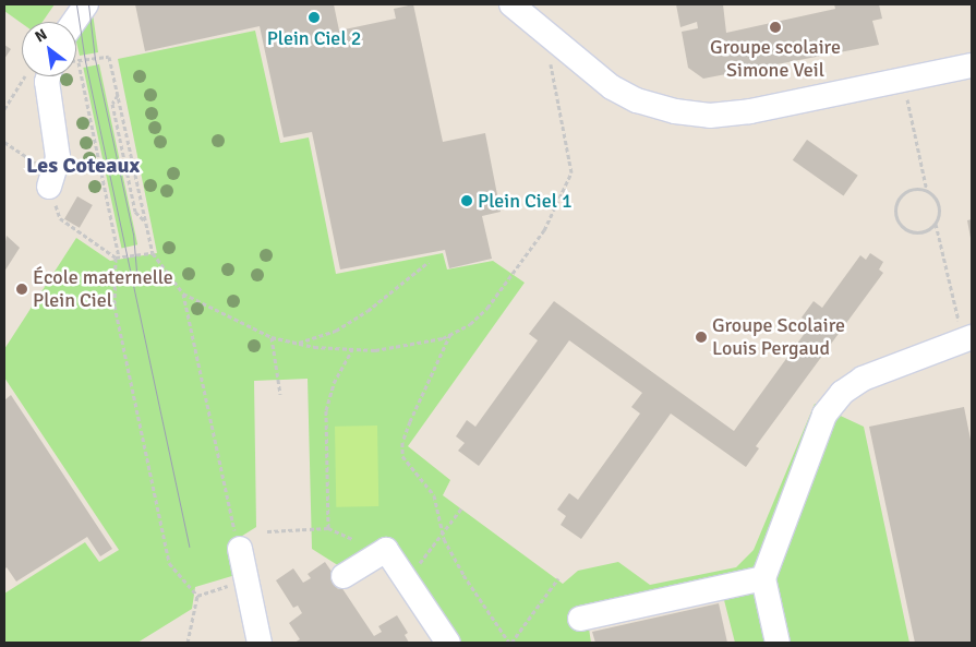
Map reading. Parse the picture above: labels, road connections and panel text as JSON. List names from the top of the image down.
{
  "districts": ["Les Coteaux"],
  "places": [
    "Plein Ciel 2",
    "Groupe scolaire Simone Veil",
    "Plein Ciel 1",
    "École maternelle Plein Ciel",
    "Groupe Scolaire Louis Pergaud"
  ],
  "north": "top left"
}
